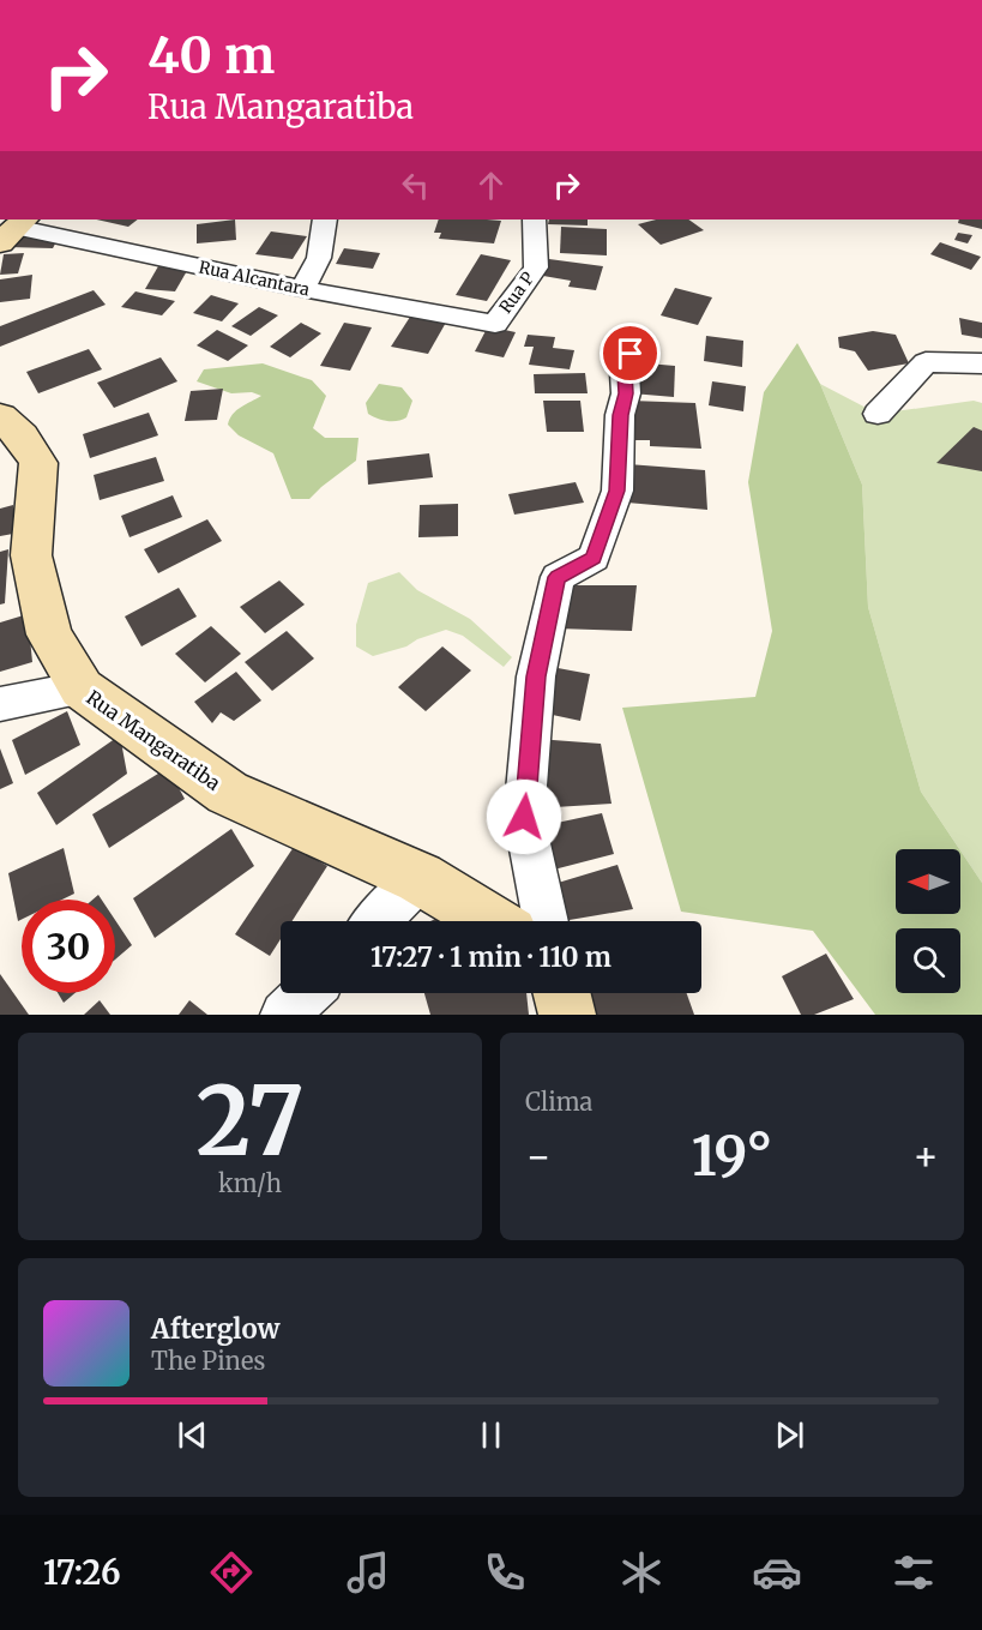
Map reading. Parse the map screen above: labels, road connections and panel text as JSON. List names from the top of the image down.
{
  "streets": {
    "main road": ["Rua Mangaratiba"],
    "street": ["Rua Alcantara", "Rua P"]
  },
  "crossings": [
    ["Rua Alcantara", "Rua P"]
  ],
  "north": "left",
  "page": {
    "turn": ["40 m", "Rua Mangaratiba"],
    "limit": "30",
    "trip": "17:27 · 1 min · 110 m",
    "tile": [
      ["27", "km/h"],
      "Clima"
    ],
    "heat": ["−", "19°", "+"],
    "song": ["Afterglow", "The Pines"],
    "tabs": "17:26"
  }
}
